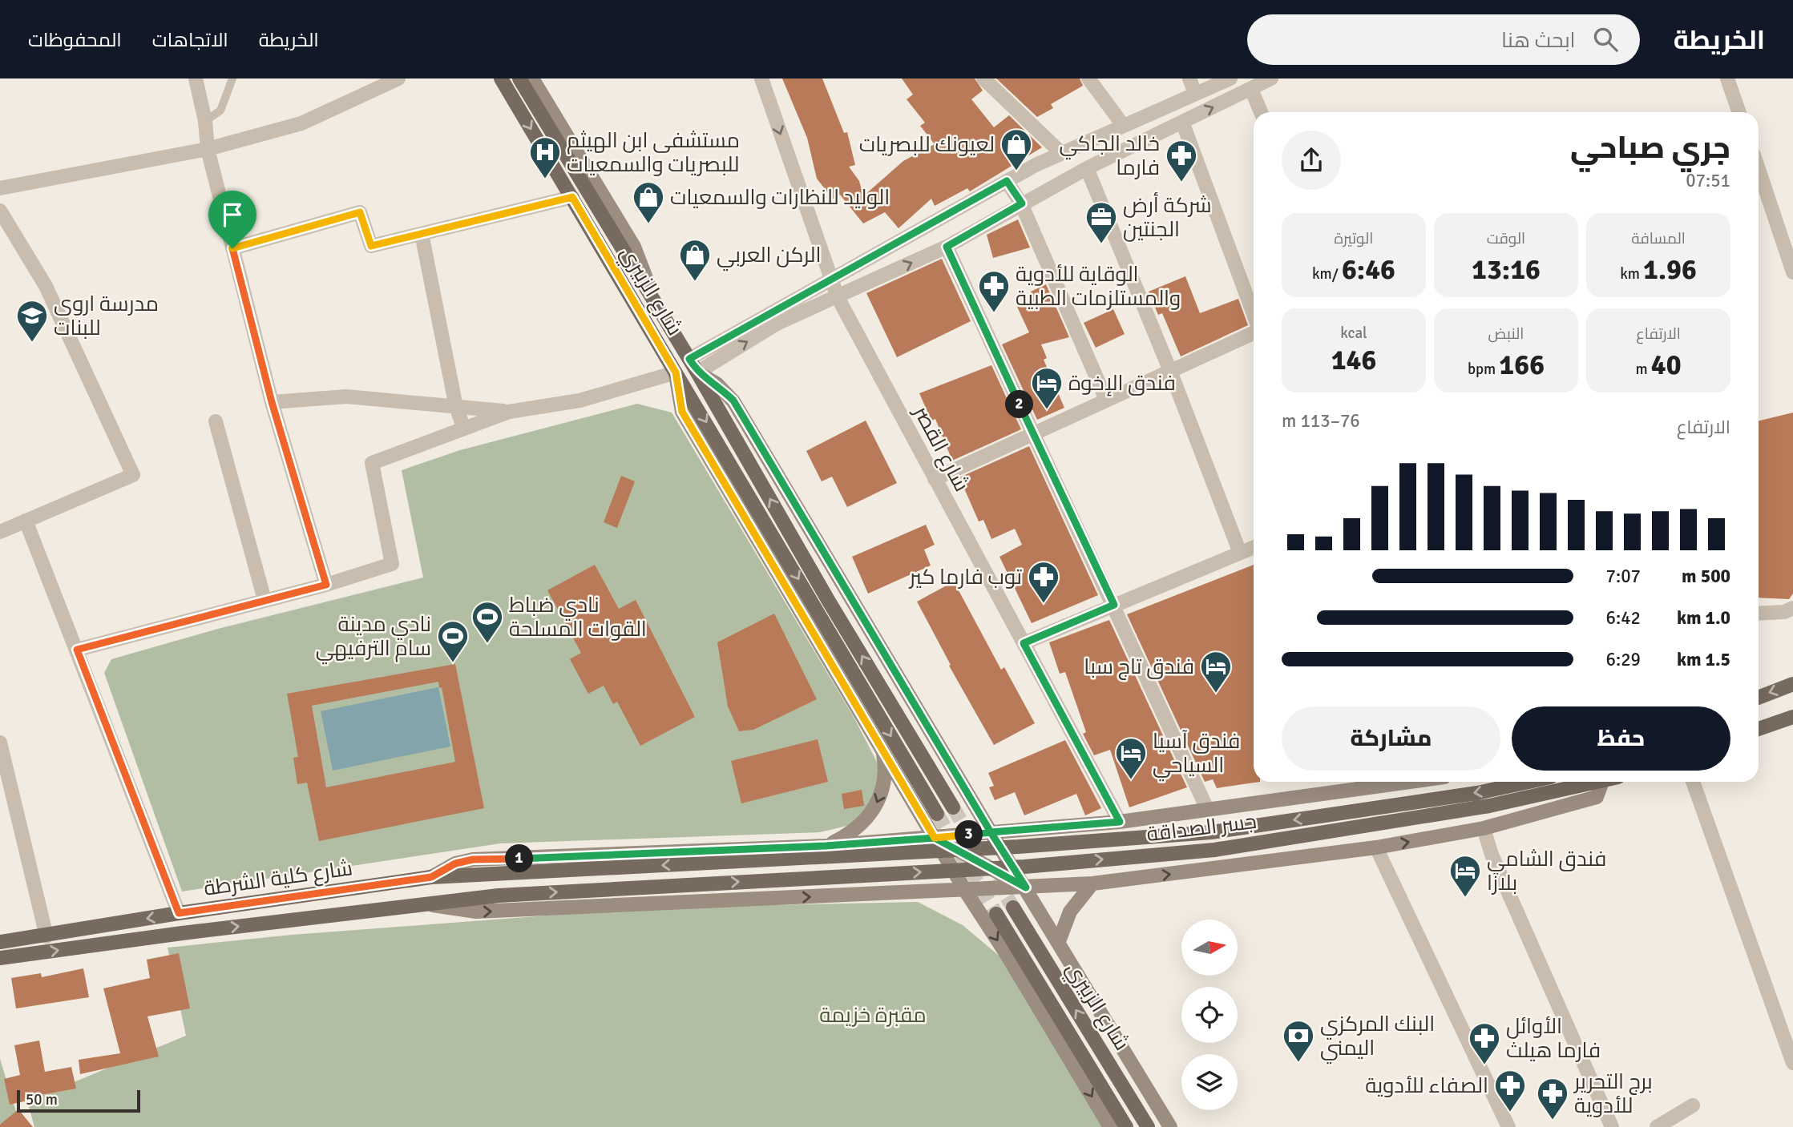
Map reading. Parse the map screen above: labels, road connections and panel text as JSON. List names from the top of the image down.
{
  "streets": {
    "main road": ["شارع الزبيري", "جسر الصداقة", "شارع كلية الشرطة"],
    "street": ["شارع القصر"]
  },
  "crossings": [
    ["جسر الصداقة", "شارع كلية الشرطة"]
  ],
  "parks": ["مقبرة خزيمة"],
  "places": {
    "shop": ["لعيونك للبصريات", "الوليد للنظارات والسمعيات", "الركن العربي"],
    "hospital": ["مستشفى ابن الهيثم للبصريات والسمعيات"],
    "pharmacy": [
      "خالد الجاكي فارما",
      "الوقاية للأدوية والمستلزمات الطبية",
      "توب فارما كير",
      "الأوائل فارما هيلث",
      "الصفاء للأدوية",
      "برج التحرير للأدوية"
    ],
    "office": ["شركة أرض الجنتين"],
    "school or university": ["مدرسة اروى للبنات"],
    "hotel": [
      "فندق الإخوة",
      "فندق تاج سبا",
      "فندق آسيا السياحي",
      "فندق الشامي بلازا"
    ],
    "sports": ["نادي ضباط القوات المسلحة", "نادي مدينة سام الترفيهي"],
    "bank": ["البنك المركزي اليمني"]
  },
  "scale_bar": "50 m",
  "north": "right",
  "page": {
    "header": "الخريطة",
    "search": "ابحث هنا",
    "nav": ["الخريطة", "الاتجاهات", "المحفوظات"],
    "heading": ["جري صباحي", "07:51"],
    "stats": [
      ["المسافة", "1.96 km"],
      ["الوقت", "13:16"],
      ["الوتيرة", "6:46 /km"],
      ["الارتفاع", "40 m"],
      ["النبض", "166 bpm"],
      ["kcal", "146"]
    ],
    "pins": ["2", "3", "1"],
    "chart": ["الارتفاع", "76–113 m"],
    "list": [
      {
        "name": "500 m",
        "note": "7:07"
      },
      {
        "name": "1.0 km",
        "note": "6:42"
      },
      {
        "name": "1.5 km",
        "note": "6:29"
      }
    ],
    "buttons": ["حفظ", "مشاركة"],
    "scale": "50 m"
  }
}
